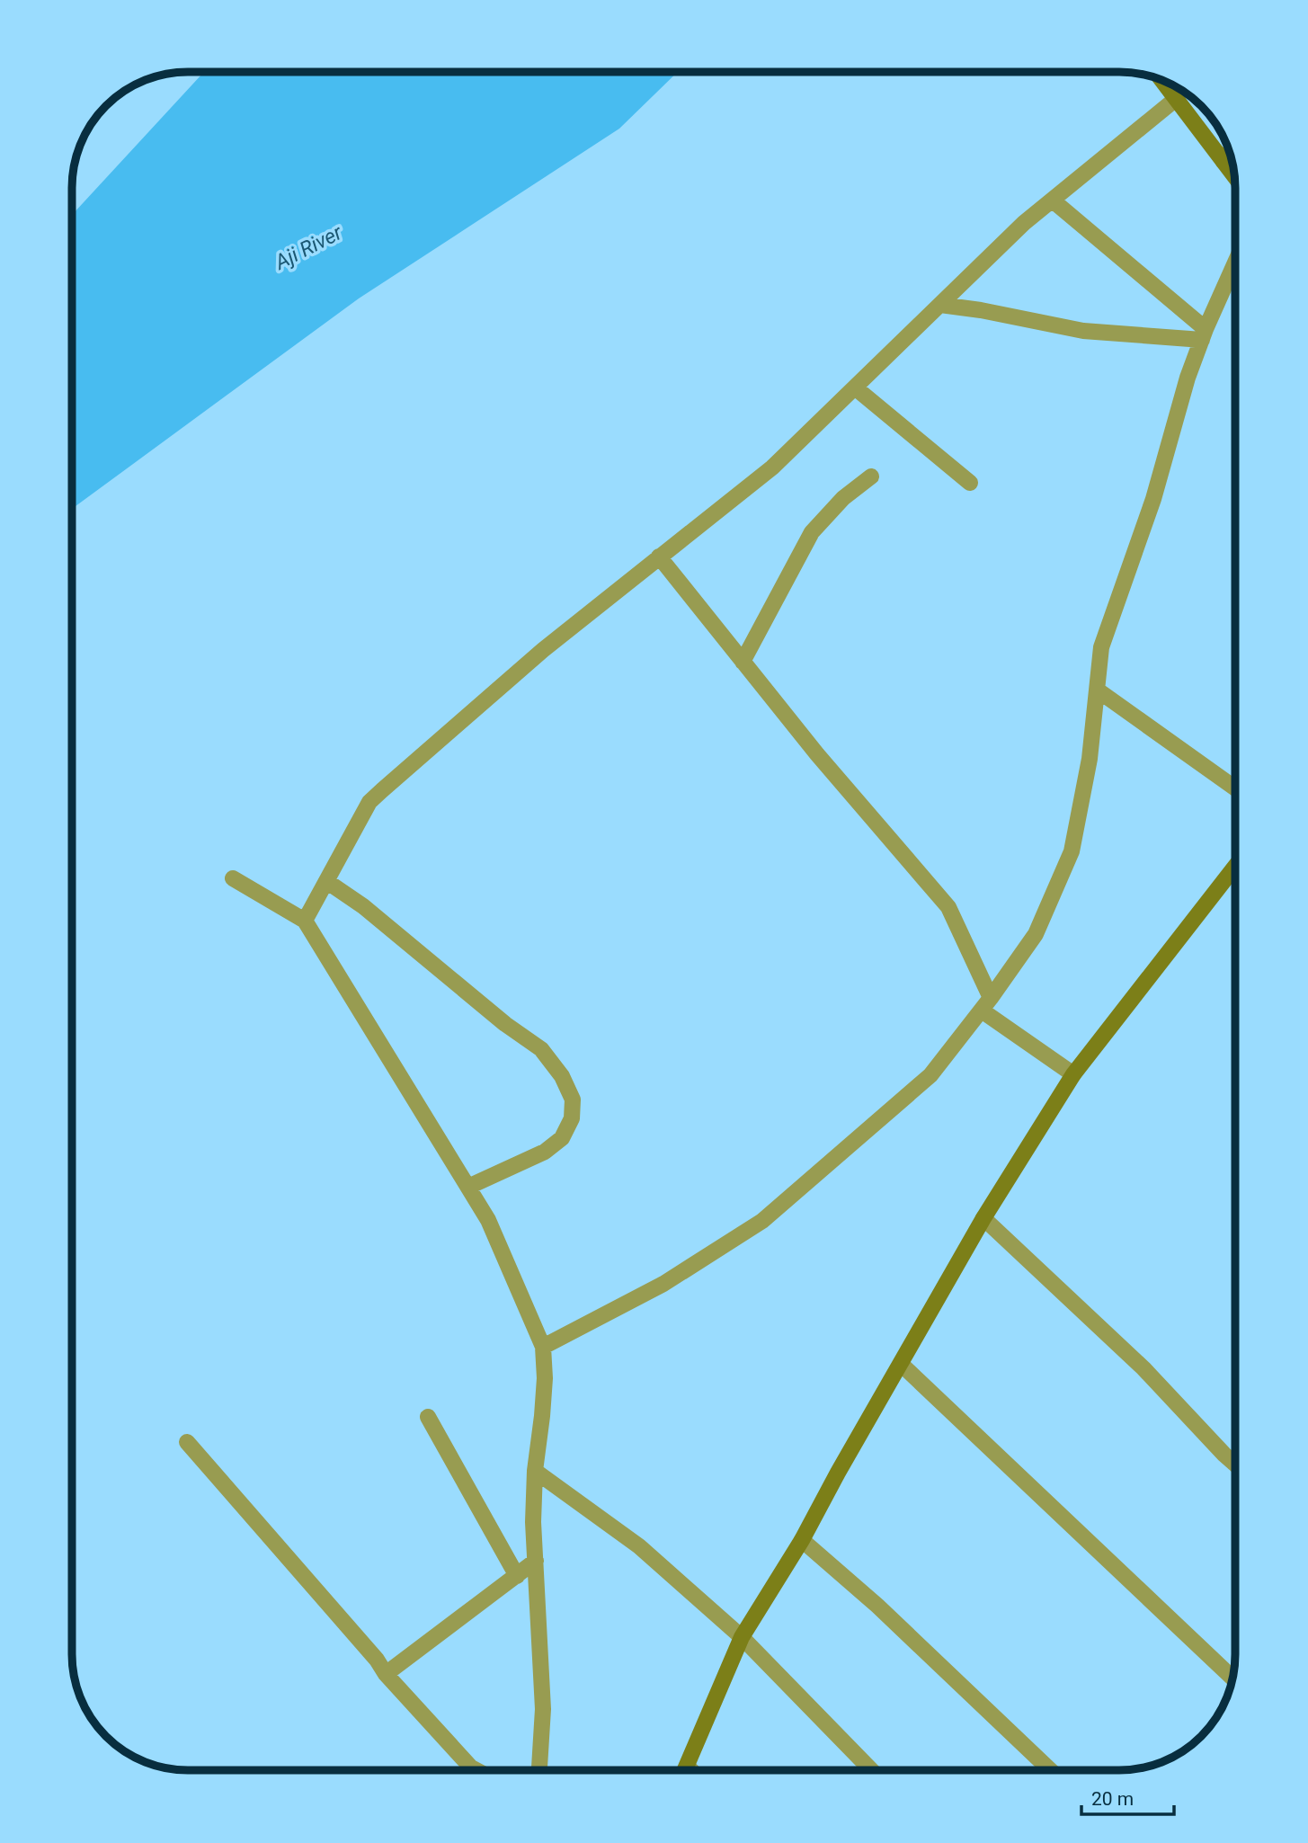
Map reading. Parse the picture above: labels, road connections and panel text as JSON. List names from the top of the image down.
{
  "water": ["Aji River"],
  "scale_bar": "20 m"
}
